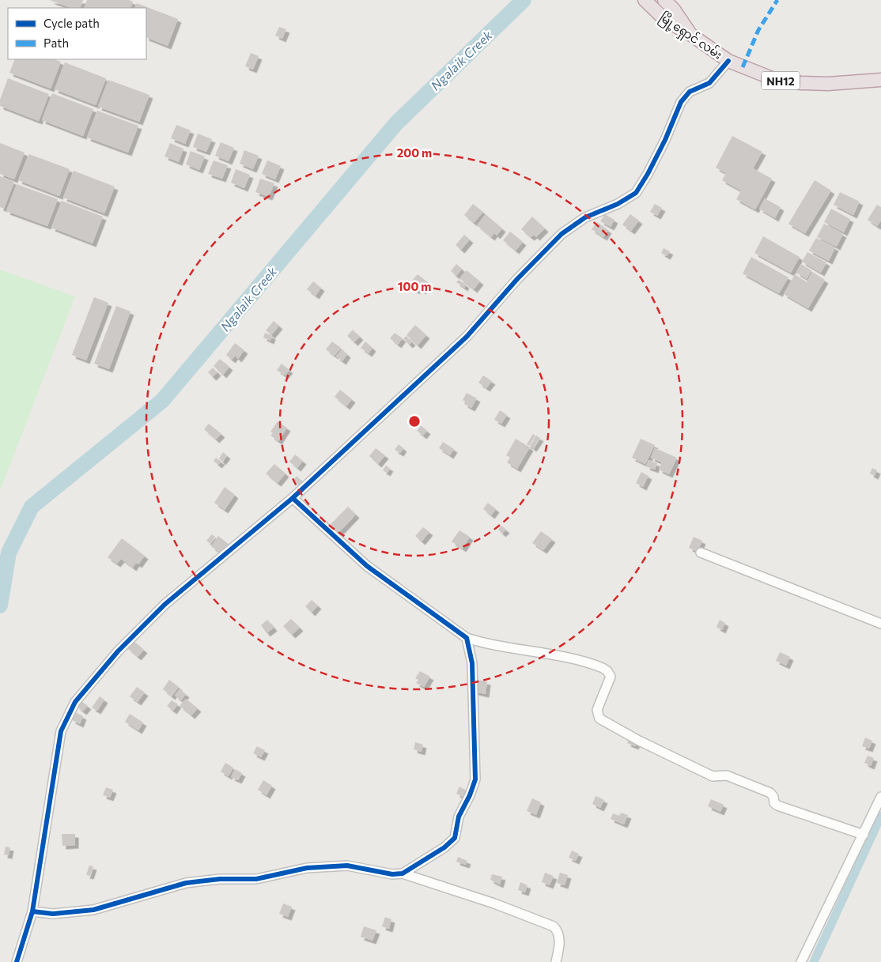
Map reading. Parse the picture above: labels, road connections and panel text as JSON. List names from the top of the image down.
{
  "streets": {
    "highway": ["မြို့ရှောင် လမ်း", "NH12"]
  },
  "crossings": [
    ["မြို့ရှောင် လမ်း", "NH12"]
  ],
  "water": ["Ngalaik Creek"],
  "legend": ["Cycle path", "Path"],
  "rings": ["200 m", "100 m"]
}
